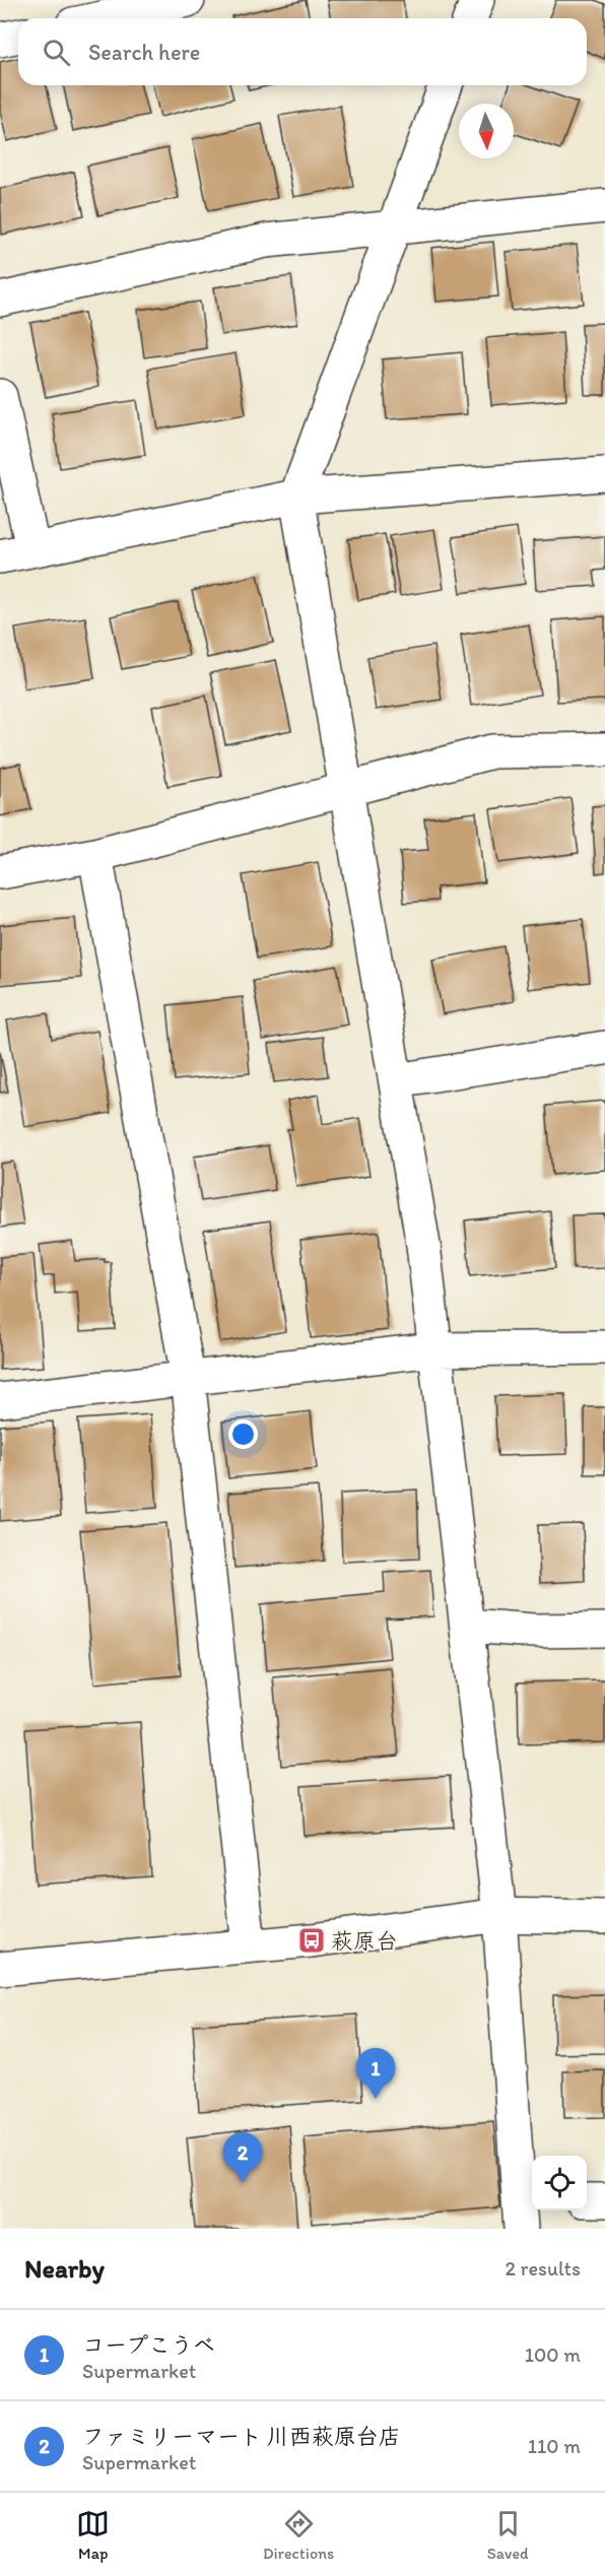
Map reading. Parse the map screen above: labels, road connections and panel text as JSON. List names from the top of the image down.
{
  "places": {
    "bus stop": ["萩原台"]
  },
  "north": "bottom",
  "page": {
    "search": "Search here",
    "pins": ["1", "2"],
    "heading": ["Nearby", "2 results"],
    "list": [
      {
        "mark": "1",
        "name": "コープこうべ",
        "note": "Supermarket",
        "value": "100 m"
      },
      {
        "mark": "2",
        "name": "ファミリーマート 川西萩原台店",
        "note": "Supermarket",
        "value": "110 m"
      }
    ],
    "nav": ["Map", "Directions", "Saved"]
  }
}
